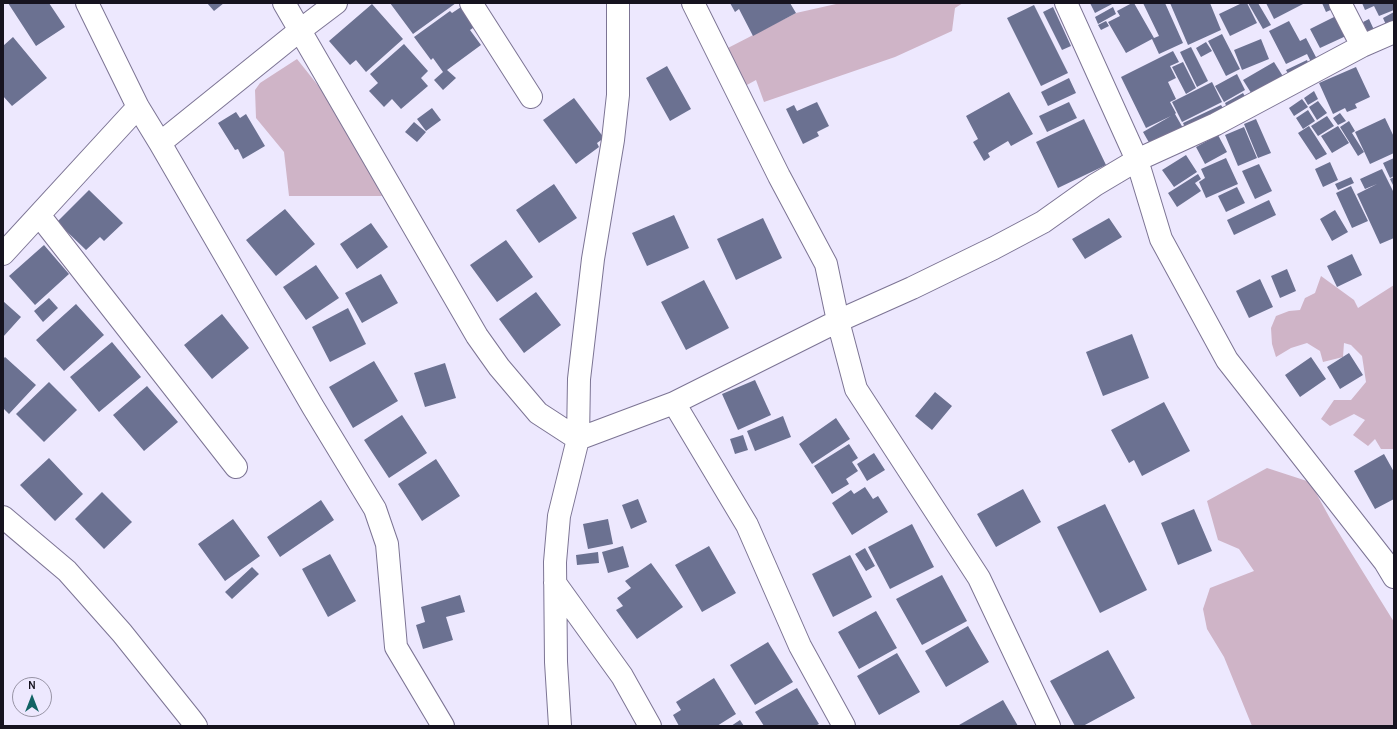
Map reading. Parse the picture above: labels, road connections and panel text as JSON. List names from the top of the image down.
{
  "north": "top"
}
